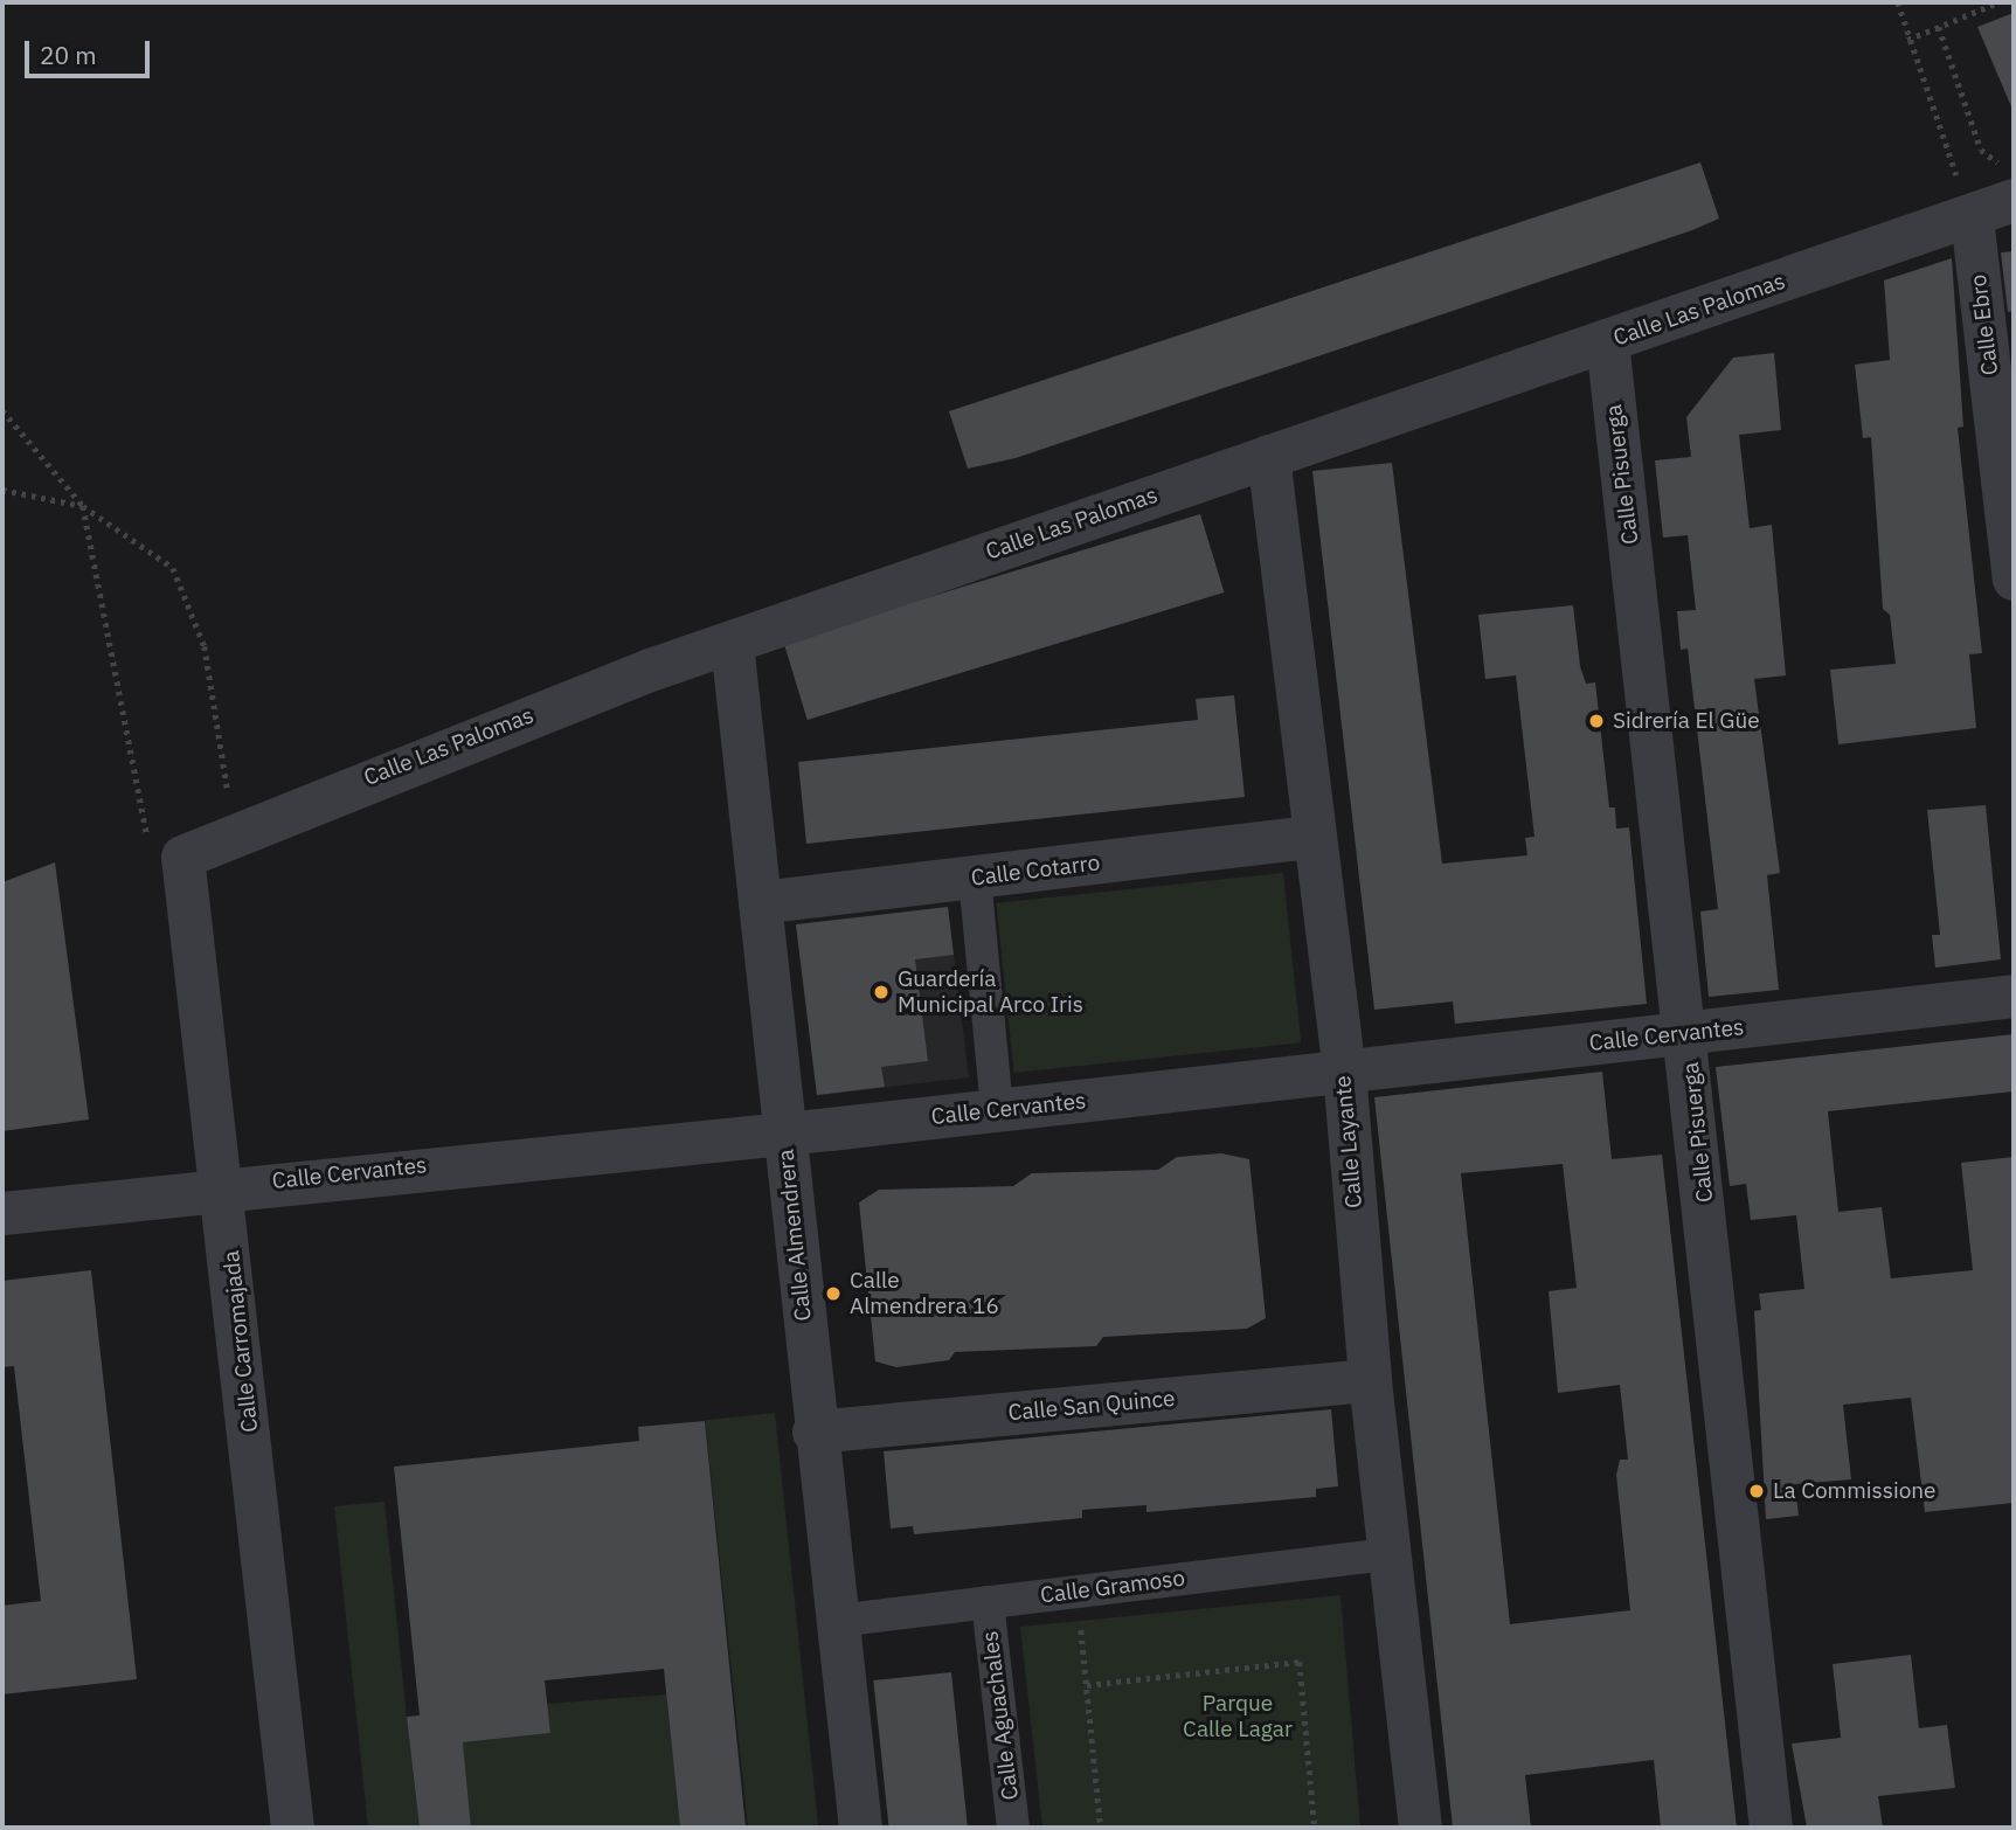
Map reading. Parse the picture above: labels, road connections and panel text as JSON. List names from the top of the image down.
{
  "streets": {
    "street": [
      "Calle Las Palomas",
      "Calle Ebro",
      "Calle Pisuerga",
      "Calle Cotarro",
      "Calle Cervantes",
      "Calle Layante",
      "Calle Almendrera",
      "Calle Carromajada",
      "Calle San Quince",
      "Calle Gramoso",
      "Calle Aguachales"
    ]
  },
  "crossings": [
    ["Calle Las Palomas", "Calle Ebro"],
    ["Calle Las Palomas", "Calle Pisuerga"],
    ["Calle Las Palomas", "Calle Layante"],
    ["Calle Las Palomas", "Calle Almendrera"],
    ["Calle Las Palomas", "Calle Carromajada"],
    ["Calle Pisuerga", "Calle Cervantes"],
    ["Calle Cotarro", "Calle Layante"],
    ["Calle Cotarro", "Calle Almendrera"],
    ["Calle Cervantes", "Calle Layante"],
    ["Calle Cervantes", "Calle Almendrera"],
    ["Calle Cervantes", "Calle Carromajada"],
    ["Calle Layante", "Calle San Quince"],
    ["Calle Layante", "Calle Gramoso"],
    ["Calle Almendrera", "Calle San Quince"],
    ["Calle Almendrera", "Calle Gramoso"],
    ["Calle Gramoso", "Calle Aguachales"]
  ],
  "parks": ["Parque Calle Lagar"],
  "places": [
    "Sidrería El Güe",
    "Guardería Municipal Arco Iris",
    "Calle Almendrera 16",
    "La Commissione"
  ],
  "scale_bar": "20 m"
}
